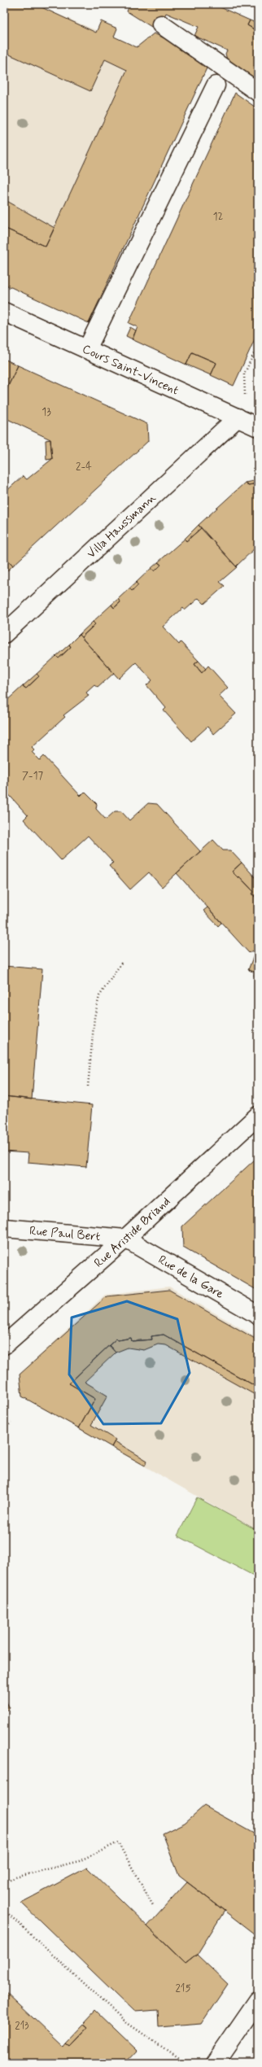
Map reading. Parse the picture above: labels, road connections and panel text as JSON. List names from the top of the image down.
{
  "streets": {
    "street": [
      "Cours Saint-Vincent",
      "Villa Haussmann",
      "Rue Aristide Briand",
      "Rue Paul Bert",
      "Rue de la Gare"
    ]
  },
  "crossings": [
    ["Cours Saint-Vincent", "Villa Haussmann"],
    ["Rue Aristide Briand", "Rue Paul Bert"],
    ["Rue Aristide Briand", "Rue de la Gare"],
    ["Rue Paul Bert", "Rue de la Gare"]
  ],
  "house_numbers": [
    "12",
    "13",
    "2-4",
    "7-17",
    "215",
    "213"
  ]
}
